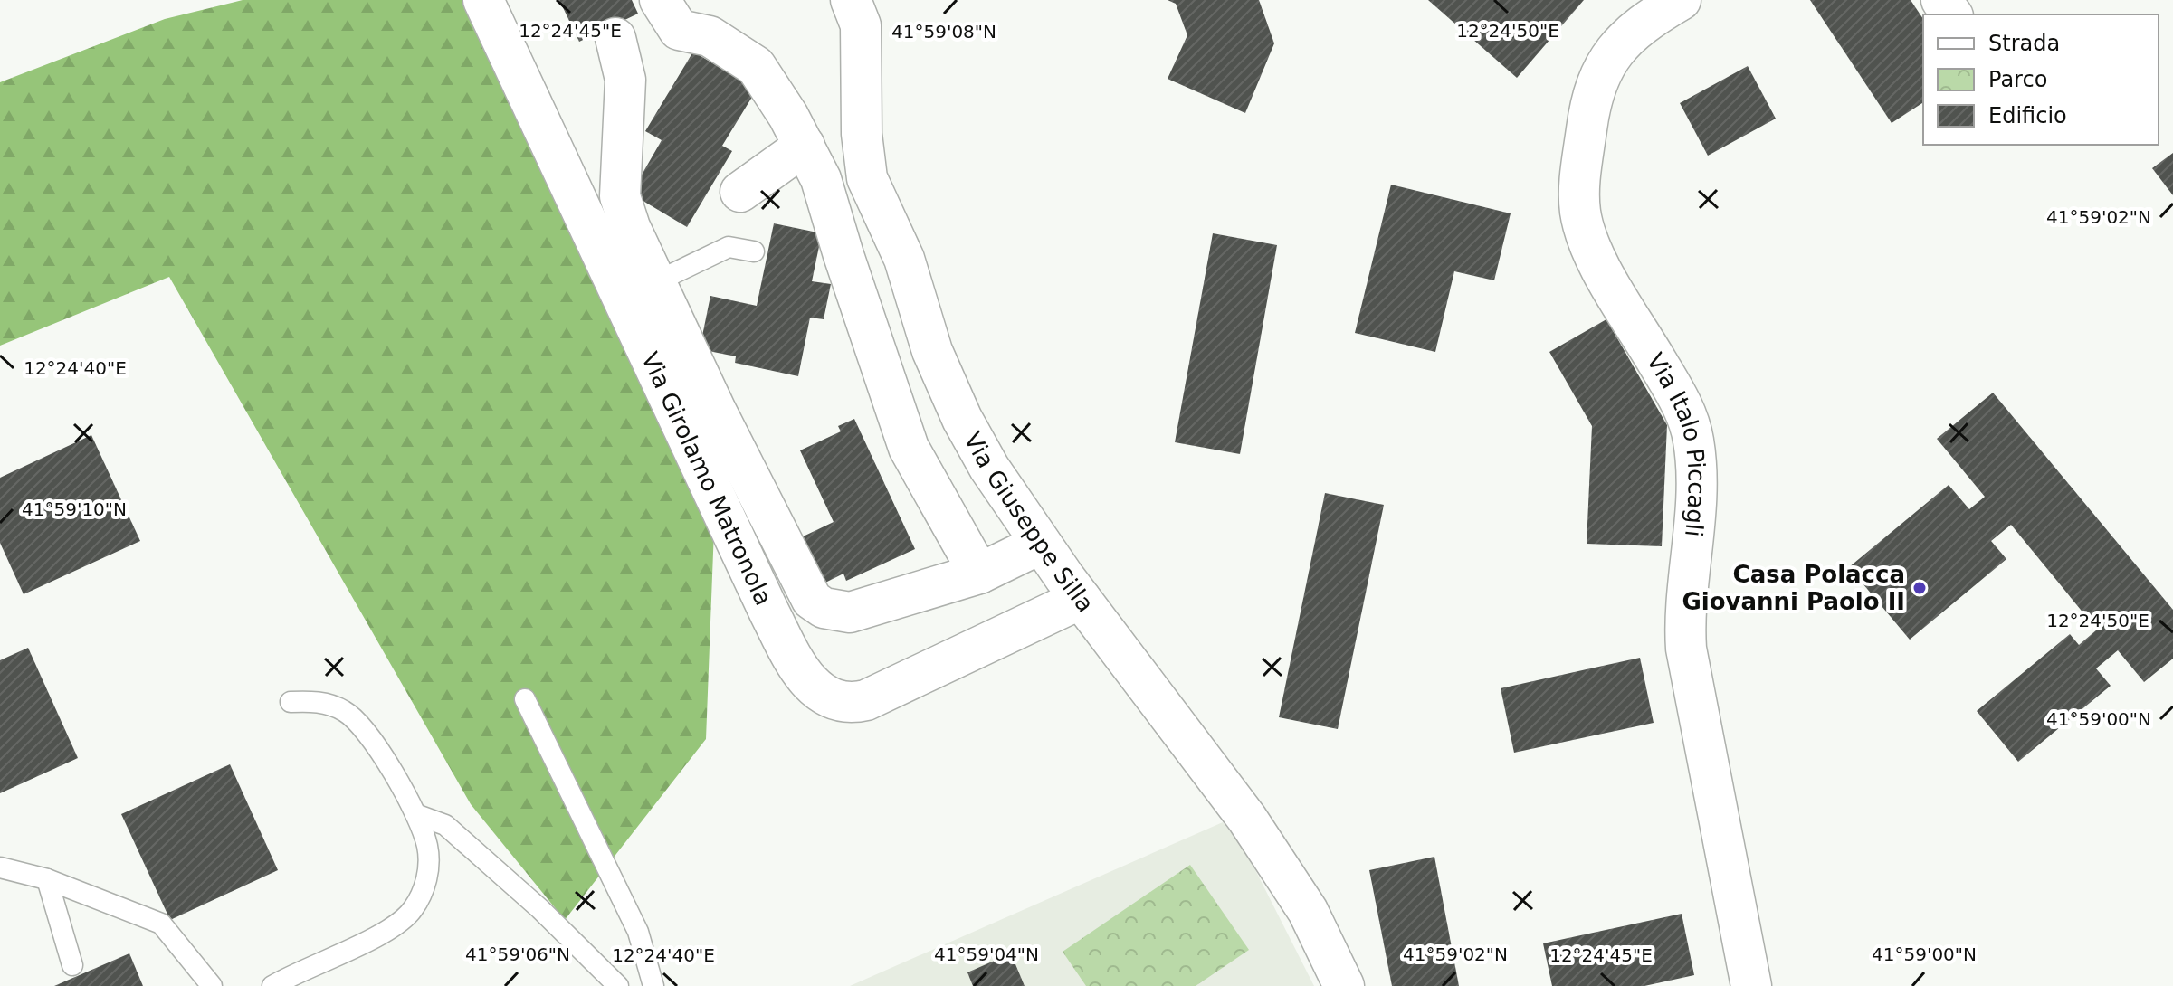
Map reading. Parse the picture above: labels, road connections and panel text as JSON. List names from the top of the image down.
{
  "streets": {
    "street": ["Via Italo Piccagli", "Via Girolamo Matronola", "Via Giuseppe Silla"]
  },
  "crossings": [
    ["Via Girolamo Matronola", "Via Giuseppe Silla"]
  ],
  "places": ["Casa Polacca Giovanni Paolo II"],
  "legend": ["Strada", "Parco", "Edificio"],
  "coordinates": [
    "12°24'45\"E",
    "12°24'50\"E",
    "41°59'08\"N",
    "41°59'02\"N",
    "12°24'40\"E",
    "41°59'10\"N",
    "41°59'00\"N",
    "41°59'06\"N",
    "41°59'04\"N"
  ]
}
